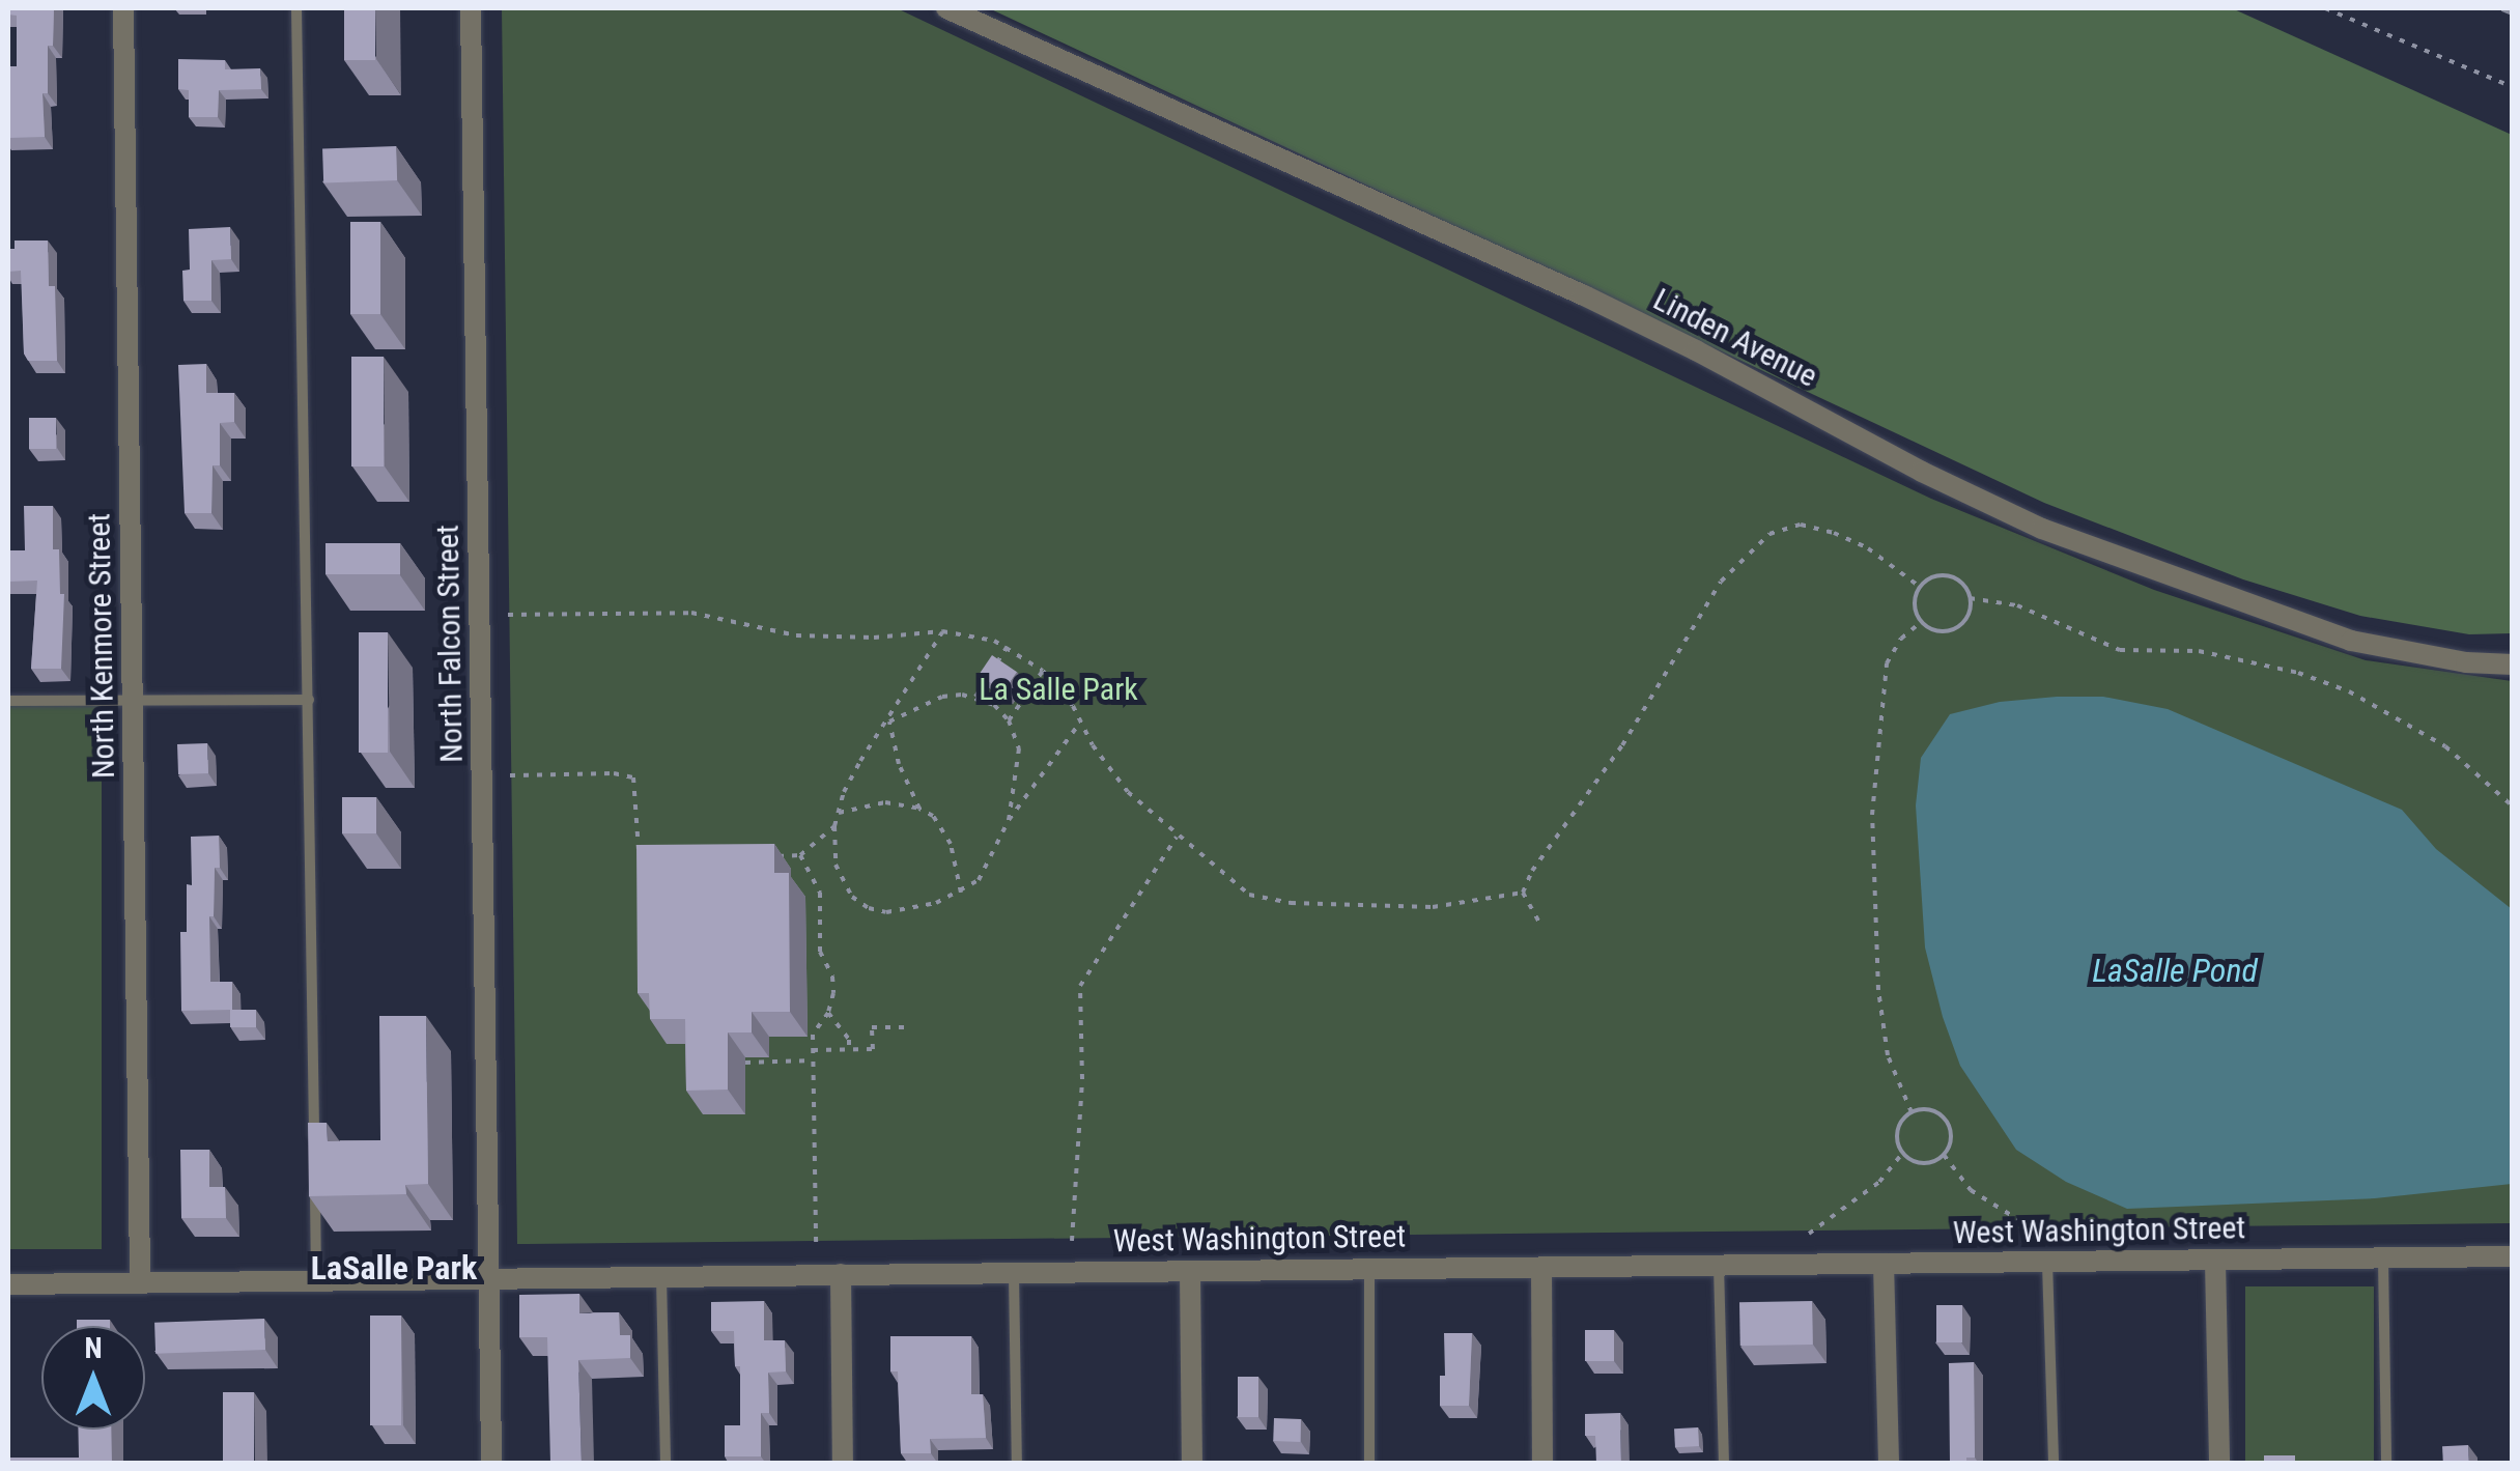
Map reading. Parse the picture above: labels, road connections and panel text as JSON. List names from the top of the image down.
{
  "streets": {
    "street": [
      "Linden Avenue",
      "North Falcon Street",
      "North Kenmore Street",
      "West Washington Street"
    ]
  },
  "crossings": [
    ["North Falcon Street", "West Washington Street"],
    ["North Kenmore Street", "West Washington Street"]
  ],
  "districts": ["LaSalle Park"],
  "water": ["LaSalle Pond"],
  "parks": ["La Salle Park"],
  "north": "top"
}
